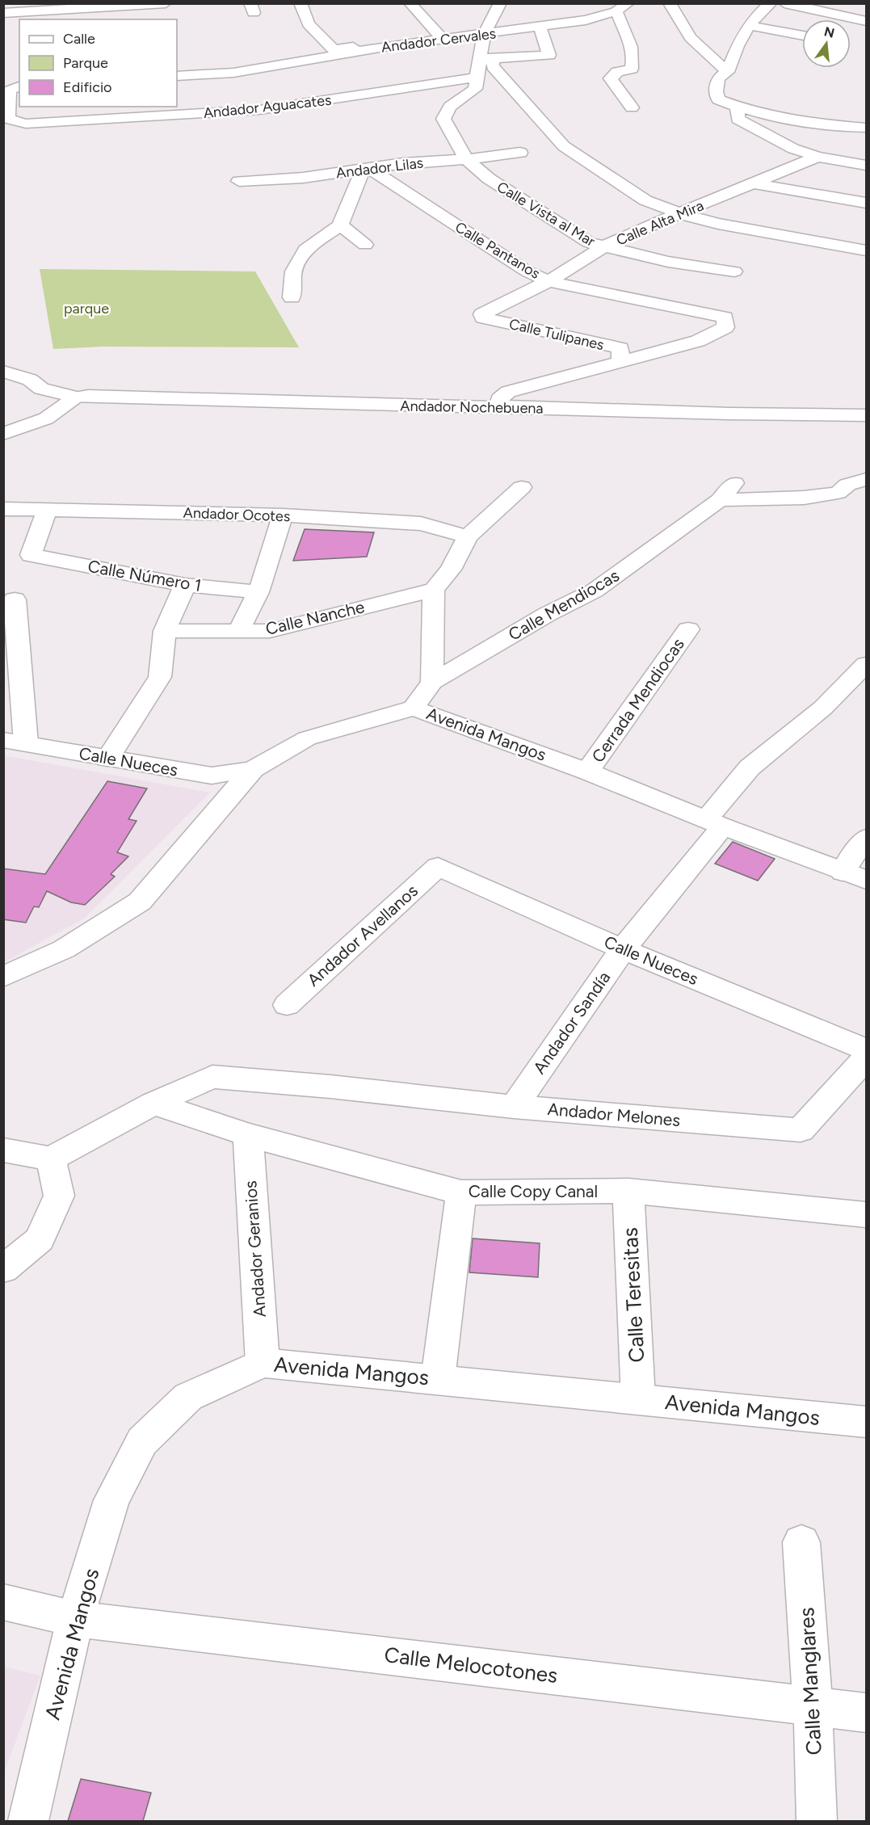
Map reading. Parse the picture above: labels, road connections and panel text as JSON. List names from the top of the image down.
{
  "streets": {
    "street": [
      "Andador Cervales",
      "Andador Aguacates",
      "Andador Lilas",
      "Calle Vista al Mar",
      "Calle Alta Mira",
      "Calle Pantanos",
      "Calle Tulipanes",
      "Andador Nochebuena",
      "Andador Ocotes",
      "Calle Número 1",
      "Calle Mendiocas",
      "Calle Nanche",
      "Cerrada Mendiocas",
      "Avenida Mangos",
      "Calle Nueces",
      "Andador Avellanos",
      "Andador Sandía",
      "Andador Melones",
      "Calle Copy Canal",
      "Andador Geranios",
      "Calle Teresitas",
      "Calle Melocotones",
      "Calle Manglares"
    ]
  },
  "crossings": [
    ["Andador Aguacates", "Calle Vista al Mar"],
    ["Andador Lilas", "Calle Vista al Mar"],
    ["Andador Lilas", "Calle Pantanos"],
    ["Calle Vista al Mar", "Calle Alta Mira"],
    ["Calle Alta Mira", "Calle Pantanos"],
    ["Calle Alta Mira", "Calle Tulipanes"],
    ["Calle Pantanos", "Calle Tulipanes"],
    ["Andador Ocotes", "Calle Número 1"],
    ["Cerrada Mendiocas", "Avenida Mangos"],
    ["Avenida Mangos", "Calle Nueces"],
    ["Avenida Mangos", "Andador Sandía"],
    ["Avenida Mangos", "Andador Geranios"],
    ["Avenida Mangos", "Calle Teresitas"],
    ["Avenida Mangos", "Calle Melocotones"],
    ["Calle Nueces", "Andador Avellanos"],
    ["Calle Nueces", "Andador Sandía"],
    ["Andador Sandía", "Andador Melones"],
    ["Andador Melones", "Calle Copy Canal"],
    ["Calle Copy Canal", "Andador Geranios"],
    ["Calle Copy Canal", "Calle Teresitas"],
    ["Calle Melocotones", "Calle Manglares"]
  ],
  "parks": ["parque"],
  "legend": ["Calle", "Parque", "Edificio"],
  "north": "top"
}
